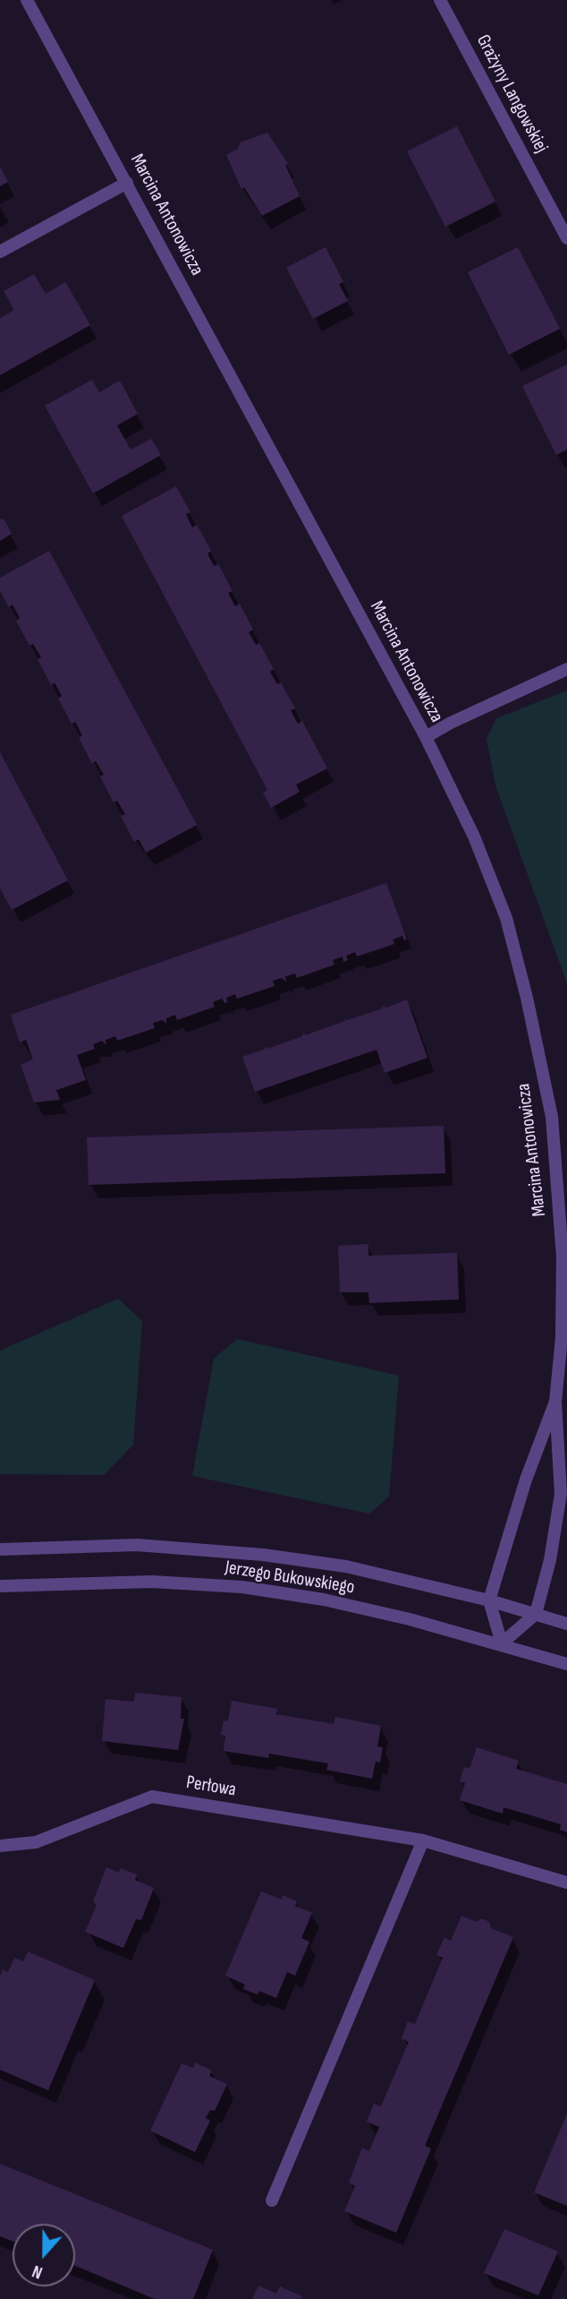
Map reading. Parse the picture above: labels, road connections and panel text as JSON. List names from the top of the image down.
{
  "streets": {
    "street": [
      "Grażyny Langowskiej",
      "Marcina Antonowicza",
      "Jerzego Bukowskiego",
      "Perłowa"
    ]
  },
  "crossings": [
    ["Marcina Antonowicza", "Jerzego Bukowskiego"]
  ],
  "north": "bottom"
}
